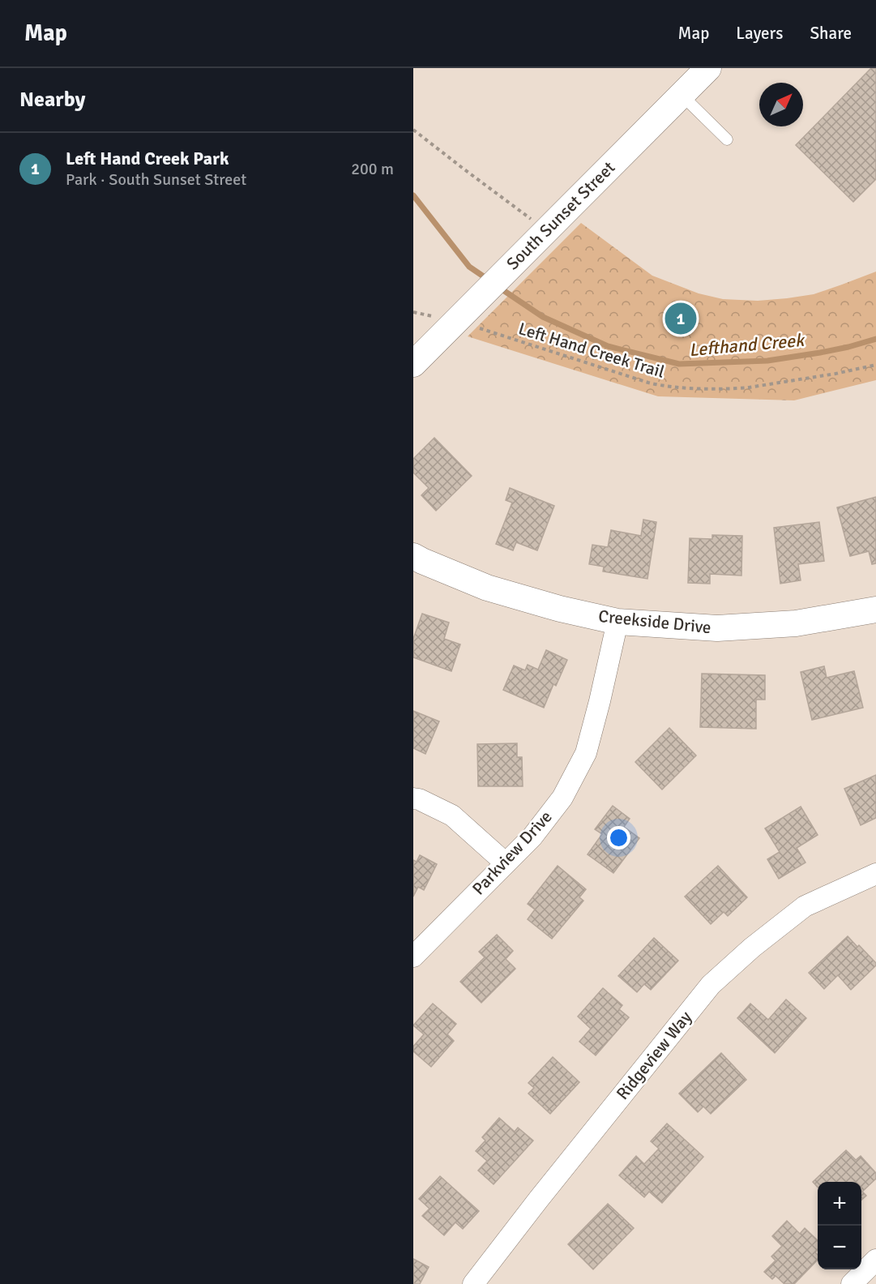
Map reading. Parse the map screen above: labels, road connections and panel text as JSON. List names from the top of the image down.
{
  "streets": {
    "street": [
      "South Sunset Street",
      "Creekside Drive",
      "Parkview Drive",
      "Ridgeview Way"
    ],
    "path": ["Left Hand Creek Trail"]
  },
  "crossings": [
    ["Creekside Drive", "Parkview Drive"]
  ],
  "water": ["Lefthand Creek"],
  "north": "top right",
  "page": {
    "header": "Map",
    "nav": ["Map", "Layers", "Share"],
    "heading": "Nearby",
    "list": [
      {
        "mark": "1",
        "name": "Left Hand Creek Park",
        "note": "Park · South Sunset Street",
        "value": "200 m"
      }
    ],
    "pins": "1",
    "map_buttons": ["+", "−"]
  }
}
